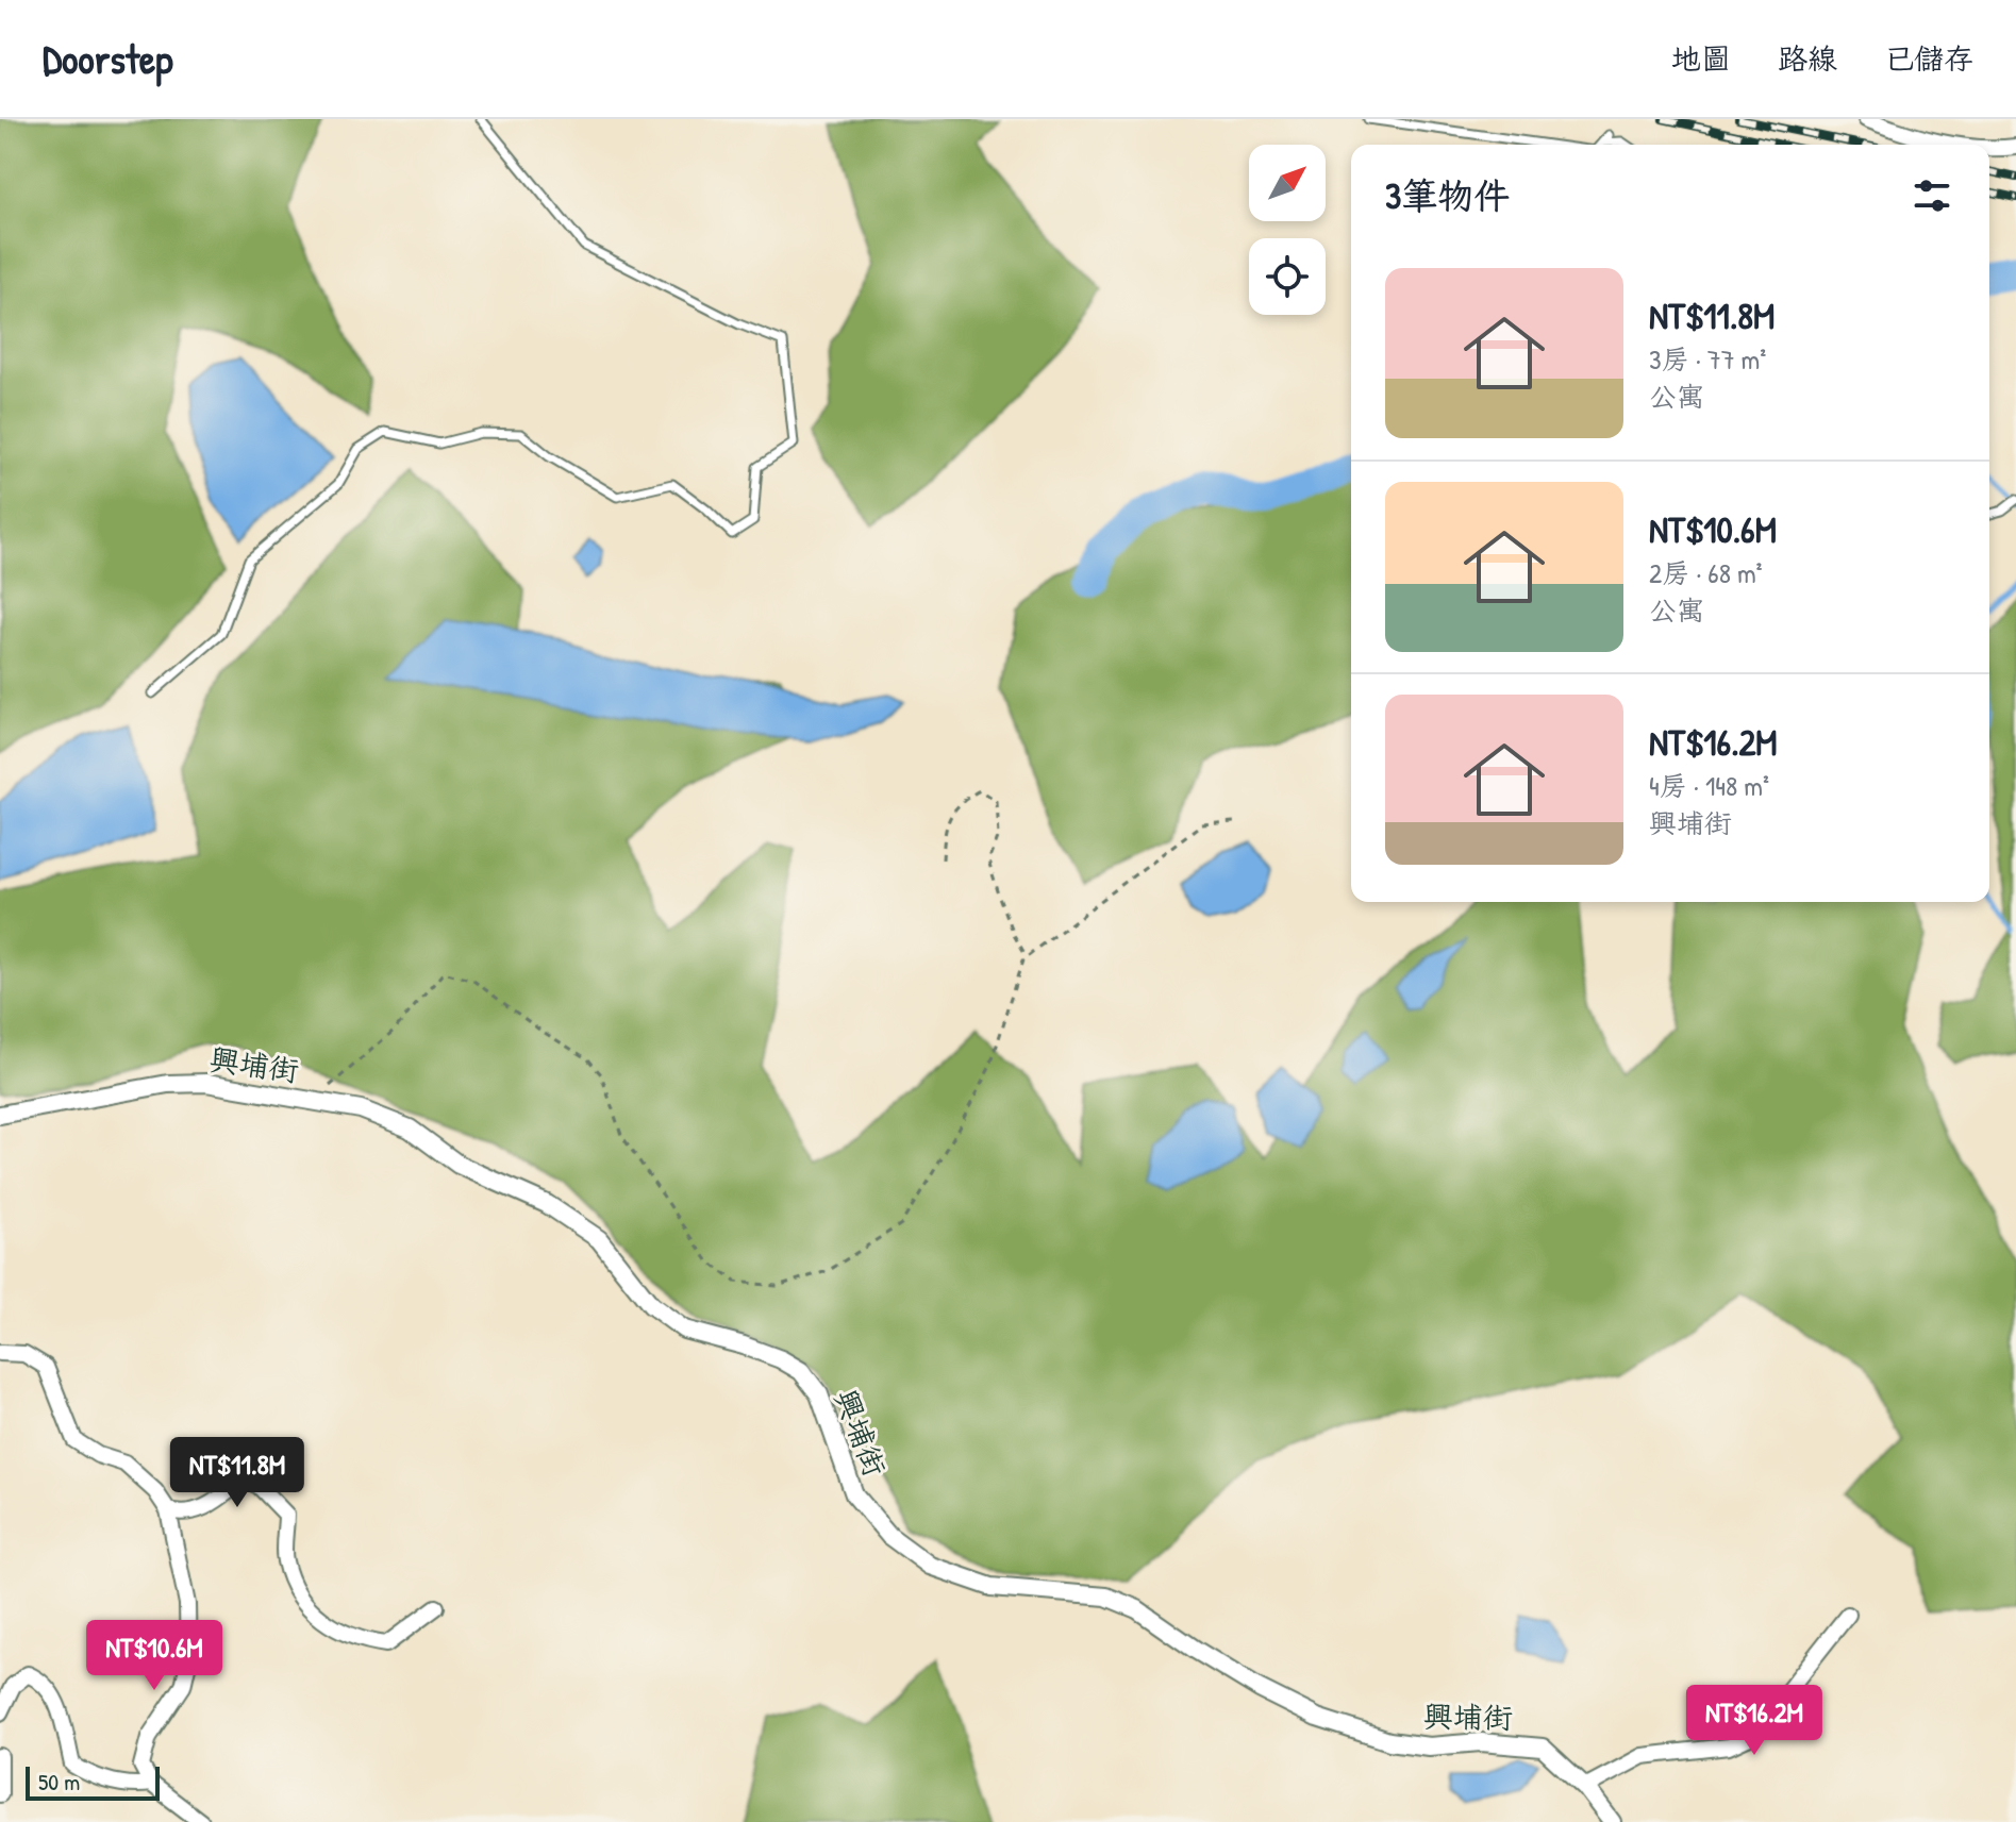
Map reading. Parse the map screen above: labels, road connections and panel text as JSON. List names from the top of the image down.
{
  "streets": {
    "street": ["興埔街"]
  },
  "scale_bar": "50 m",
  "north": "top right",
  "page": {
    "header": "Doorstep",
    "nav": ["地圖", "路線", "已儲存"],
    "heading": "3筆物件",
    "list": [
      {
        "name": "NT$11.8M",
        "note": "3房 · 77 m² · 公寓"
      },
      {
        "name": "NT$10.6M",
        "note": "2房 · 68 m² · 公寓"
      },
      {
        "name": "NT$16.2M",
        "note": "4房 · 148 m² · 興埔街"
      }
    ],
    "price": ["NT$11.8M", "NT$10.6M", "NT$16.2M"],
    "scale": "50 m"
  }
}
